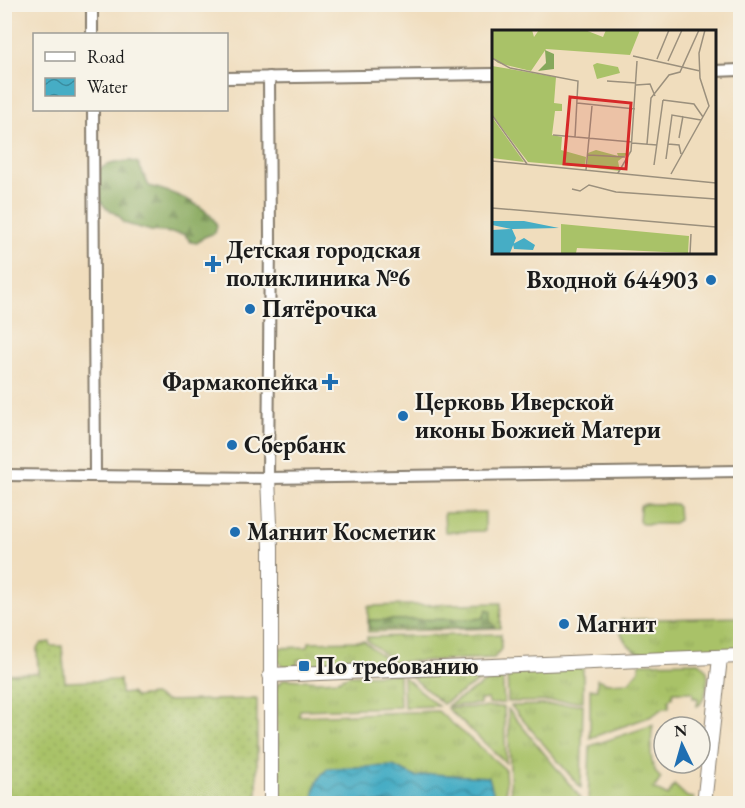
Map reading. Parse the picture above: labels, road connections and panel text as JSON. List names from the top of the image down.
{
  "places": {
    "health": ["Детская городская поликлиника №6", "Фармакопейка"],
    "other": [
      "Входной 644903",
      "Пятёрочка",
      "Церковь Иверской иконы Божией Матери",
      "Сбербанк",
      "Магнит Косметик",
      "Магнит"
    ],
    "transit": ["По требованию"]
  },
  "legend": ["Road", "Water"],
  "north": "top"
}
